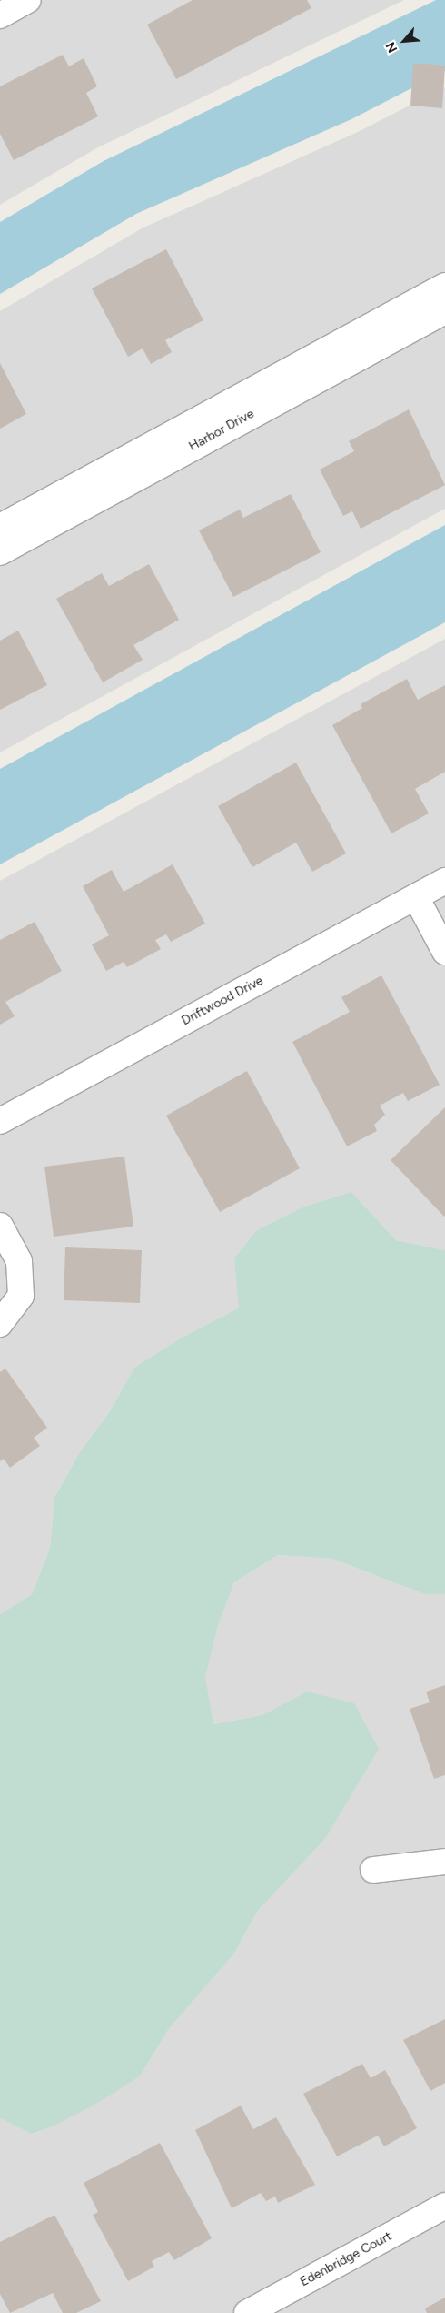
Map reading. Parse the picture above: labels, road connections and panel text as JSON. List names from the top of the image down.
{
  "streets": {
    "street": ["Harbor Drive", "Driftwood Drive", "Edenbridge Court"]
  },
  "north": "bottom left"
}
